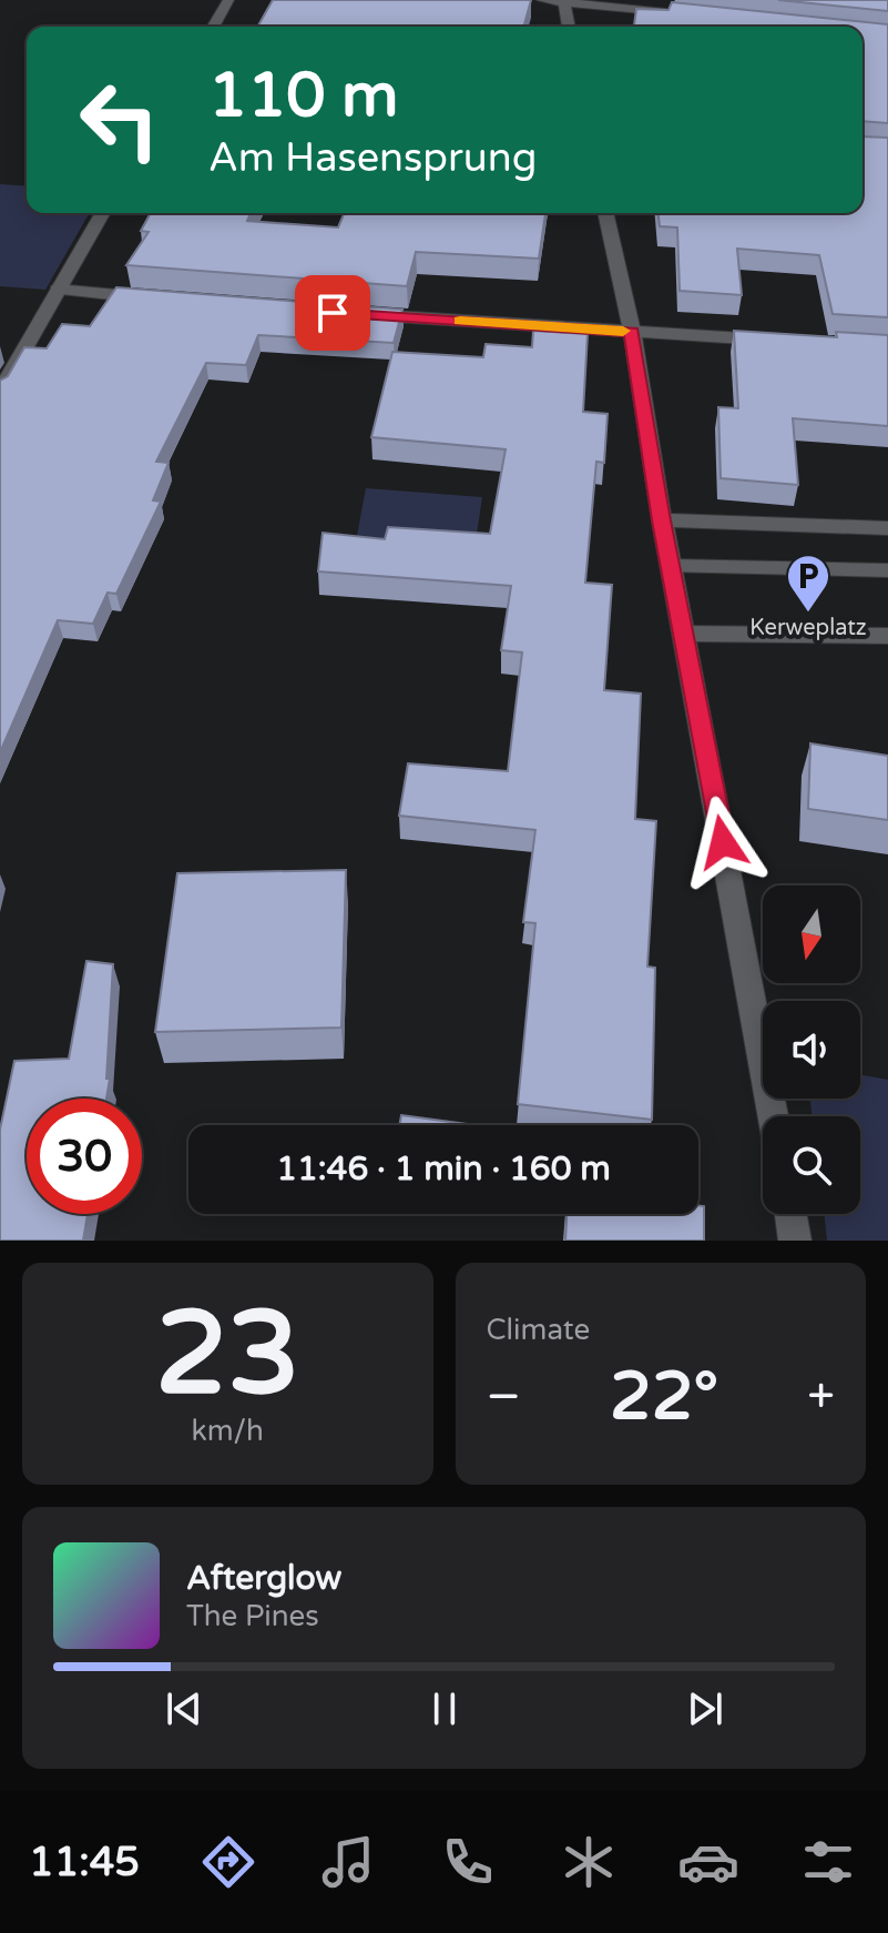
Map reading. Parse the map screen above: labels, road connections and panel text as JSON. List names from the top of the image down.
{
  "places": {
    "parking": ["Kerweplatz"]
  },
  "north": "bottom",
  "page": {
    "turn": ["110 m", "Am Hasensprung"],
    "limit": "30",
    "trip": "11:46 · 1 min · 160 m",
    "tile": [
      ["23", "km/h"],
      "Climate"
    ],
    "heat": ["−", "22°", "+"],
    "song": ["Afterglow", "The Pines"],
    "tabs": "11:45"
  }
}
